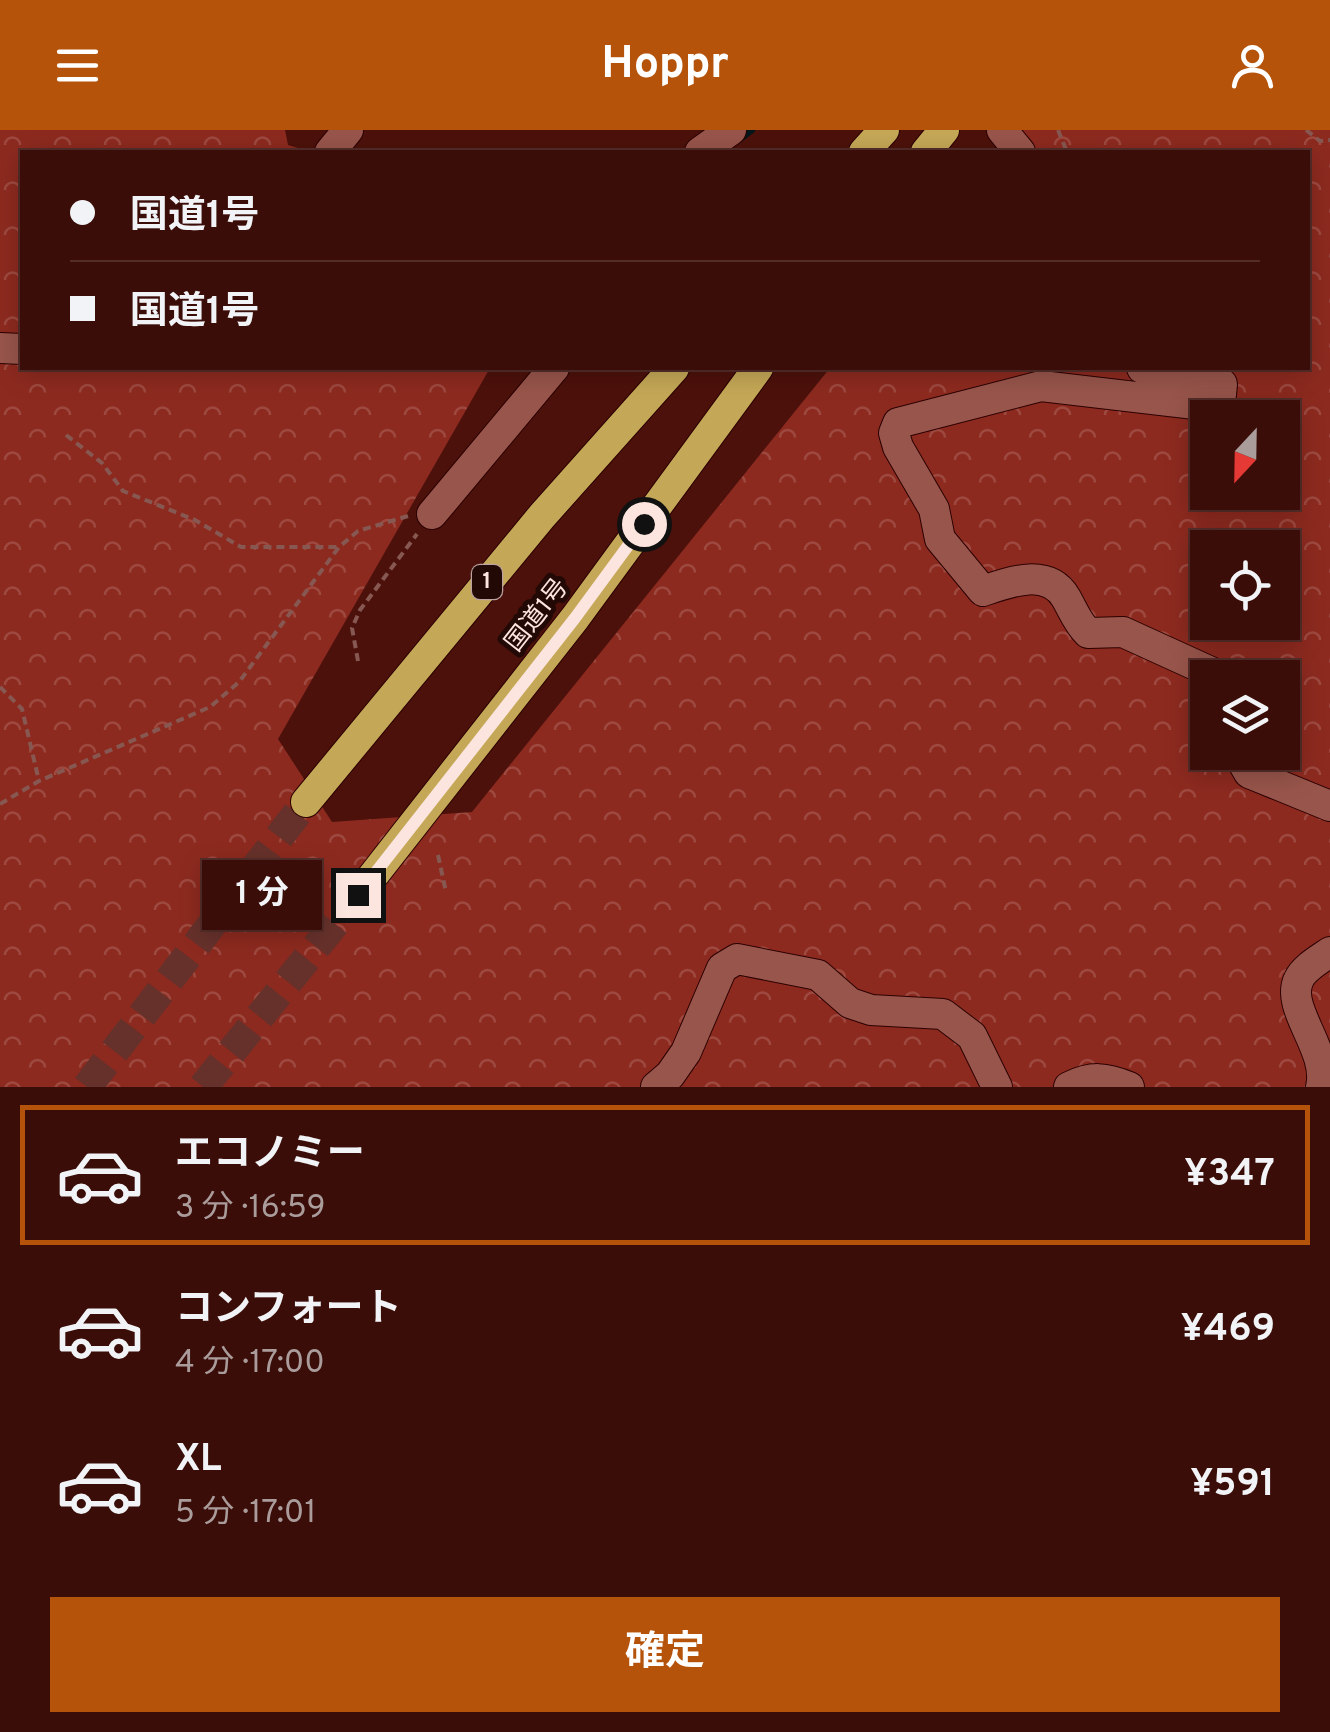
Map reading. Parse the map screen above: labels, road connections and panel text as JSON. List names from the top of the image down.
{
  "streets": {
    "highway": ["1", "国道1号"]
  },
  "north": "bottom",
  "page": {
    "header": "Hoppr",
    "banner": ["国道1号", "国道1号"],
    "bubble": "1 分",
    "list": [
      {
        "name": "エコノミー",
        "note": "3 分 · 16:59",
        "value": "¥347"
      },
      {
        "name": "コンフォート",
        "note": "4 分 · 17:00",
        "value": "¥469"
      },
      {
        "name": "XL",
        "note": "5 分 · 17:01",
        "value": "¥591"
      }
    ],
    "buttons": "確定"
  }
}
